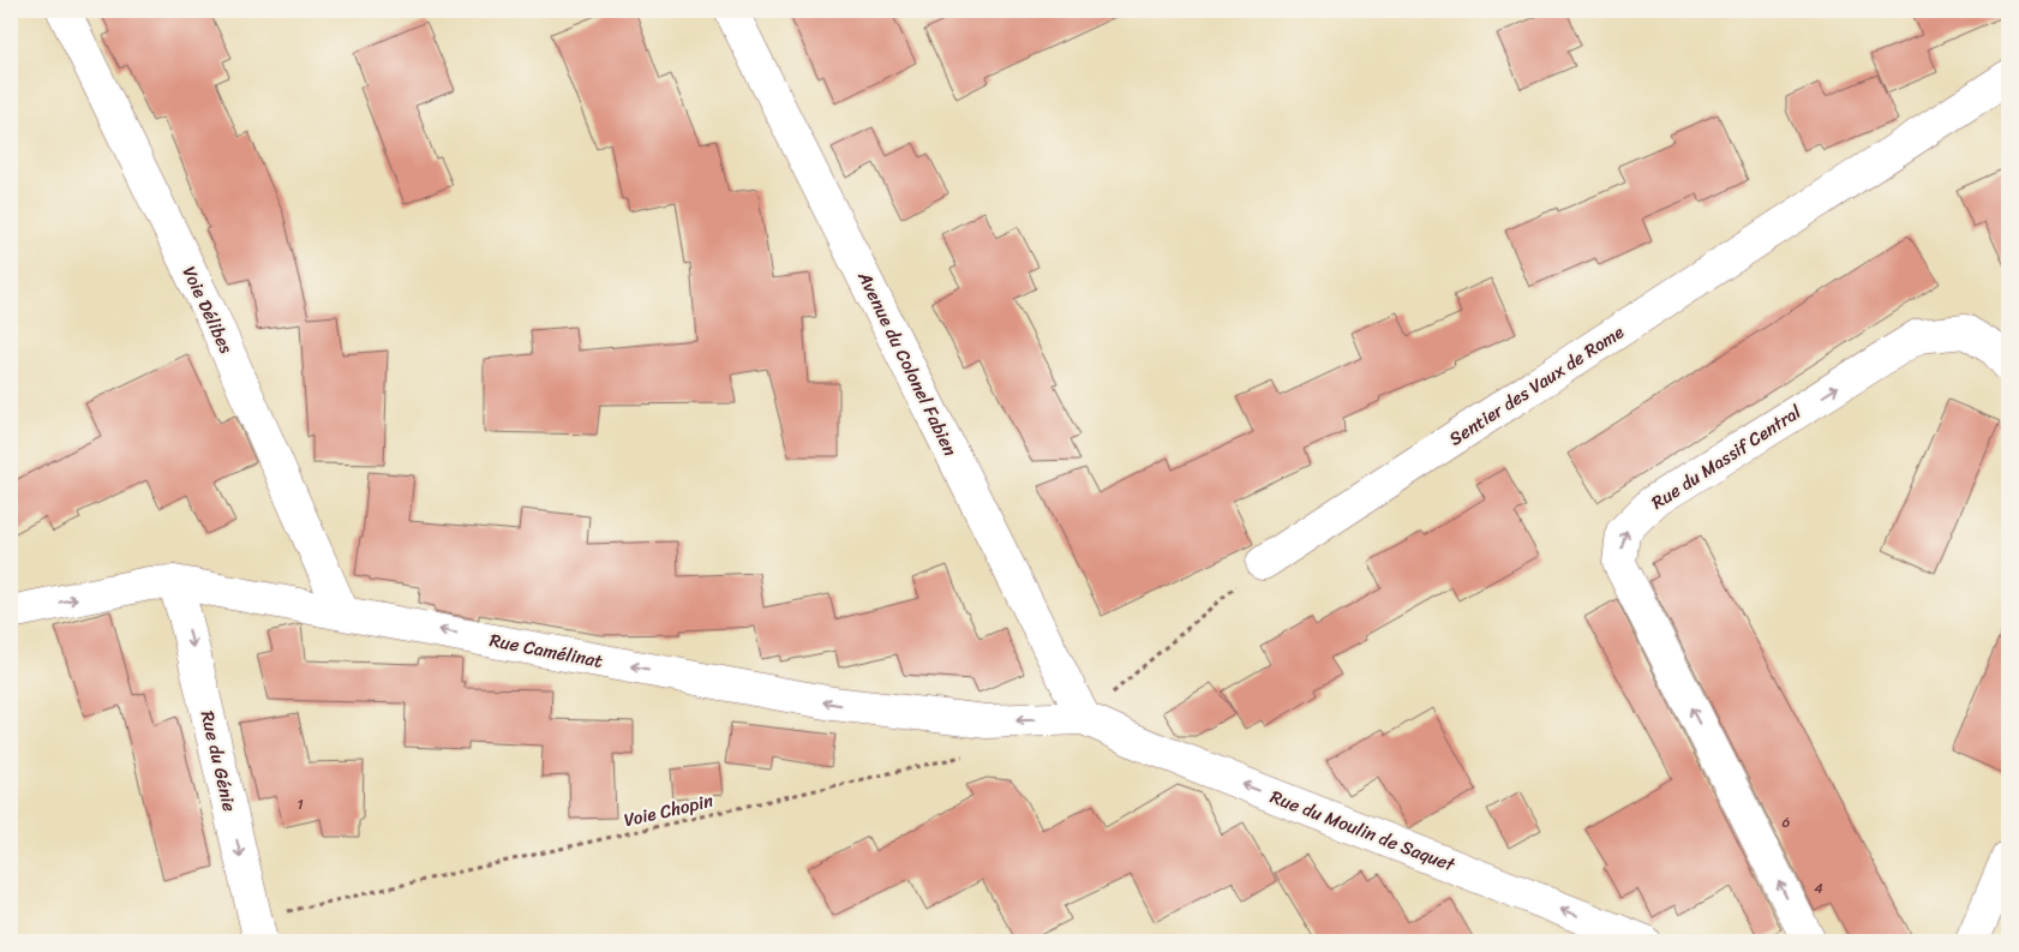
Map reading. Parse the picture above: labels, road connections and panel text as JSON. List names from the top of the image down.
{
  "streets": {
    "street": [
      "Voie Délibes",
      "Avenue du Colonel Fabien",
      "Sentier des Vaux de Rome",
      "Rue du Massif Central",
      "Rue Camélinat",
      "Rue du Génie",
      "Rue du Moulin de Saquet"
    ],
    "path": ["Voie Chopin"]
  },
  "crossings": [
    ["Voie Délibes", "Rue Camélinat"],
    ["Avenue du Colonel Fabien", "Rue Camélinat"],
    ["Avenue du Colonel Fabien", "Rue du Moulin de Saquet"],
    ["Rue Camélinat", "Rue du Génie"],
    ["Rue Camélinat", "Rue du Moulin de Saquet"],
    ["Rue du Génie", "Voie Chopin"]
  ],
  "one_way": ["Rue du Génie", "Rue du Moulin de Saquet"],
  "house_numbers": ["1", "6", "4"]
}
